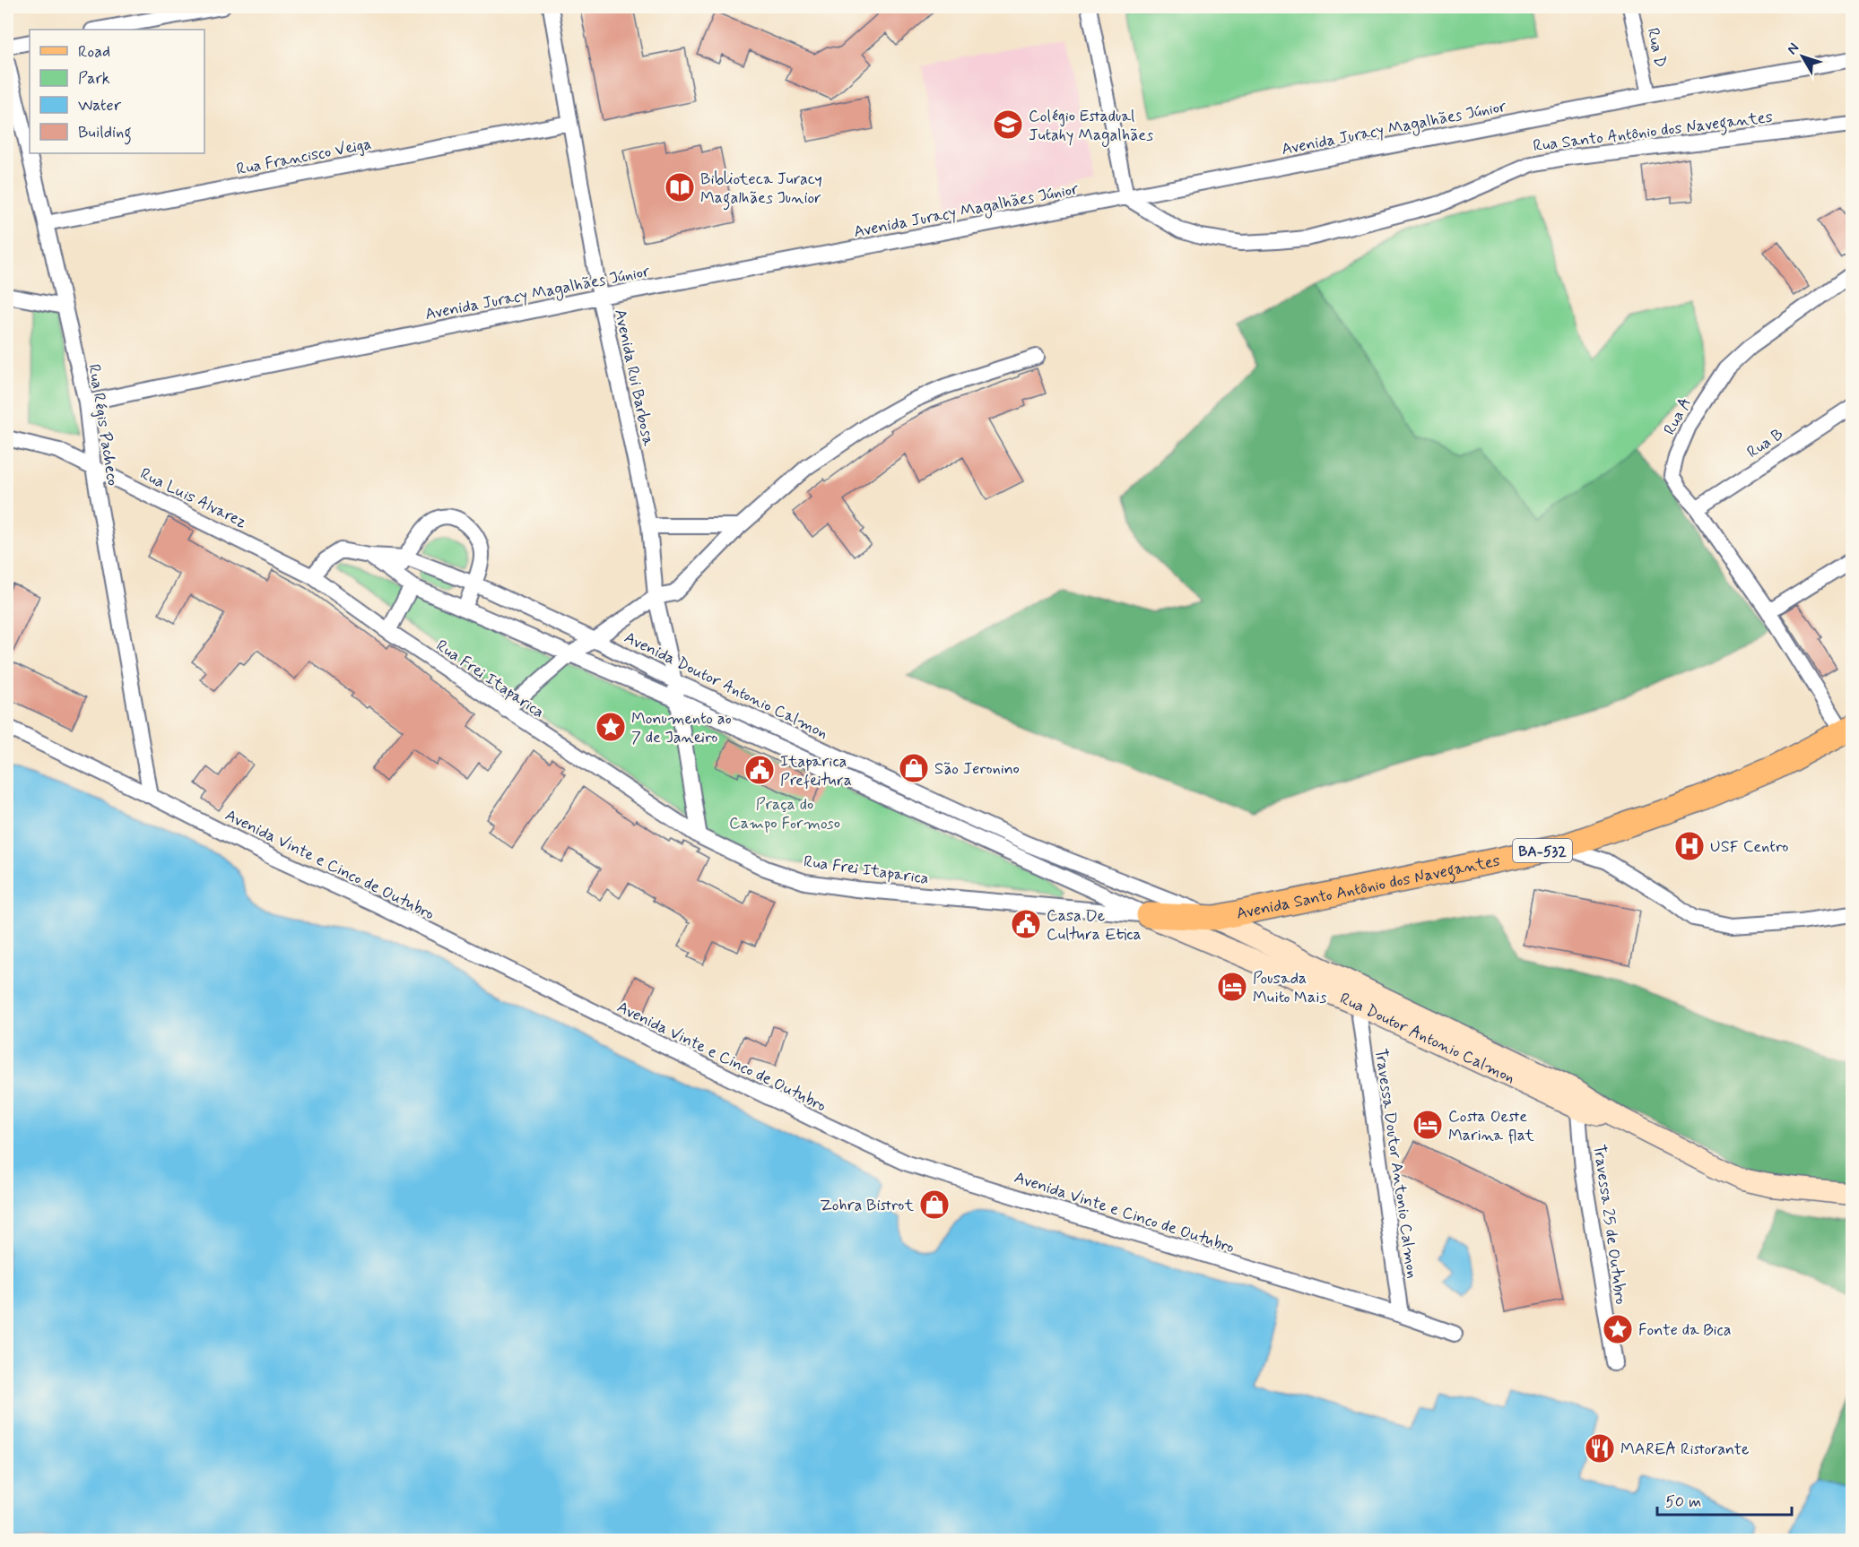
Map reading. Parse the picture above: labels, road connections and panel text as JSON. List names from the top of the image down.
{
  "streets": {
    "main road": ["BA-532", "Avenida Santo Antônio dos Navegantes"],
    "street": [
      "Rua D",
      "Avenida Juracy Magalhães Júnior",
      "Rua Santo Antônio dos Navegantes",
      "Rua Francisco Veiga",
      "Avenida Rui Barbosa",
      "Rua A",
      "Rua Régis Pacheco",
      "Rua B",
      "Rua Luis Alvarez",
      "Rua Frei Itaparica",
      "Avenida Doutor Antonio Calmon",
      "Avenida Vinte e Cinco de Outubro",
      "Rua Doutor Antonio Calmon",
      "Travessa Doutor Antonio Calmon",
      "Travessa 25 de Outubro"
    ]
  },
  "crossings": [
    ["Rua D", "Avenida Juracy Magalhães Júnior"],
    ["Avenida Juracy Magalhães Júnior", "Rua Santo Antônio dos Navegantes"],
    ["Avenida Juracy Magalhães Júnior", "Avenida Rui Barbosa"],
    ["Avenida Juracy Magalhães Júnior", "Rua Régis Pacheco"],
    ["Rua Francisco Veiga", "Avenida Rui Barbosa"],
    ["Rua Francisco Veiga", "Rua Régis Pacheco"],
    ["Avenida Rui Barbosa", "Rua Frei Itaparica"],
    ["Avenida Rui Barbosa", "Avenida Doutor Antonio Calmon"],
    ["Rua A", "Rua B"],
    ["Rua A", "Avenida Santo Antônio dos Navegantes"],
    ["Rua Régis Pacheco", "Rua Luis Alvarez"],
    ["Rua Régis Pacheco", "Avenida Vinte e Cinco de Outubro"],
    ["Rua Luis Alvarez", "Rua Frei Itaparica"],
    ["Rua Luis Alvarez", "Avenida Doutor Antonio Calmon"],
    ["Rua Frei Itaparica", "Avenida Doutor Antonio Calmon"],
    ["Rua Frei Itaparica", "Avenida Santo Antônio dos Navegantes"],
    ["Rua Frei Itaparica", "Rua Doutor Antonio Calmon"],
    ["Avenida Doutor Antonio Calmon", "Avenida Santo Antônio dos Navegantes"],
    ["Avenida Doutor Antonio Calmon", "Rua Doutor Antonio Calmon"],
    ["Avenida Vinte e Cinco de Outubro", "Travessa Doutor Antonio Calmon"],
    ["Avenida Santo Antônio dos Navegantes", "Rua Doutor Antonio Calmon"],
    ["Rua Doutor Antonio Calmon", "Travessa Doutor Antonio Calmon"],
    ["Rua Doutor Antonio Calmon", "Travessa 25 de Outubro"]
  ],
  "parks": ["Praça do Campo Formoso"],
  "places": {
    "school or university": ["Colégio Estadual Jutahy Magalhães"],
    "library": ["Biblioteca Juracy Magalhães Junior"],
    "place": ["Monumento ao 7 de Janeiro", "Fonte da Bica"],
    "shop": ["São Jeronino", "Zohra Bistrot"],
    "public building": ["Itaparica Prefeitura", "Casa De Cultura Etica"],
    "hospital": ["USF Centro"],
    "hotel": ["Pousada Muito Mais", "Costa Oeste Marina flat"],
    "restaurant": ["MAREA Ristorante"]
  },
  "legend": [
    "Road",
    "Park",
    "Water",
    "Building"
  ],
  "scale_bar": "50 m",
  "north": "top left"
}
